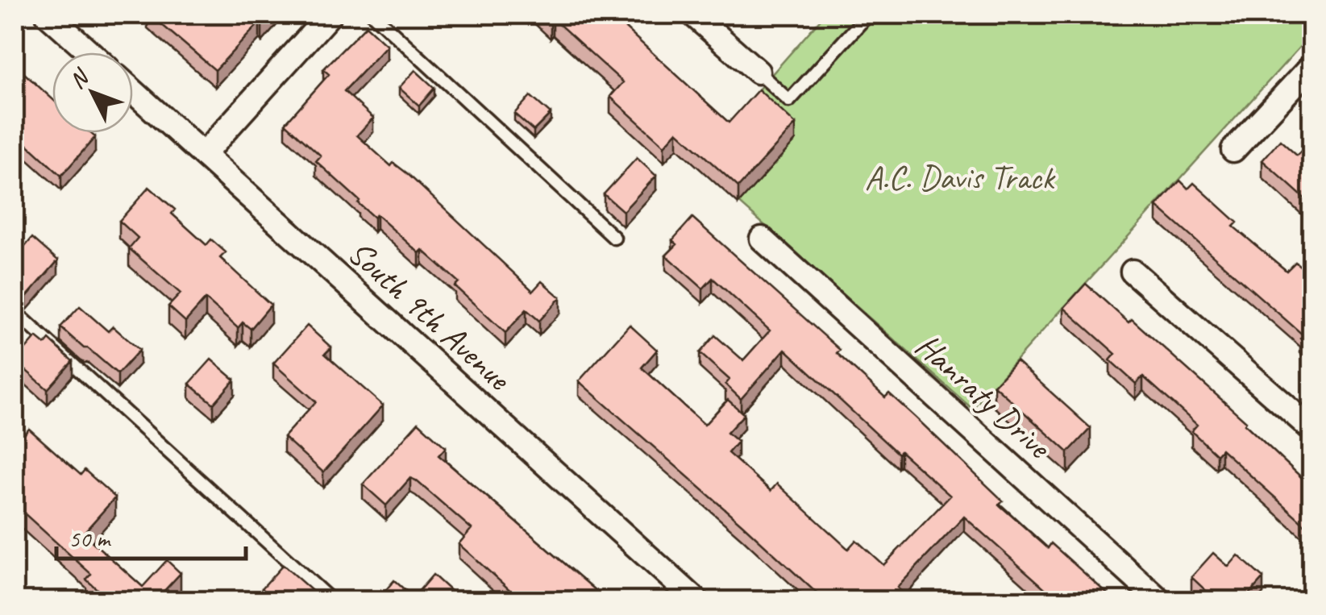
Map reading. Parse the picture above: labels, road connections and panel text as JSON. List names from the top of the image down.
{
  "streets": {
    "street": ["South 9th Avenue", "Hanraty Drive"]
  },
  "parks": ["A.C. Davis Track"],
  "scale_bar": "50 m",
  "north": "top left"
}
